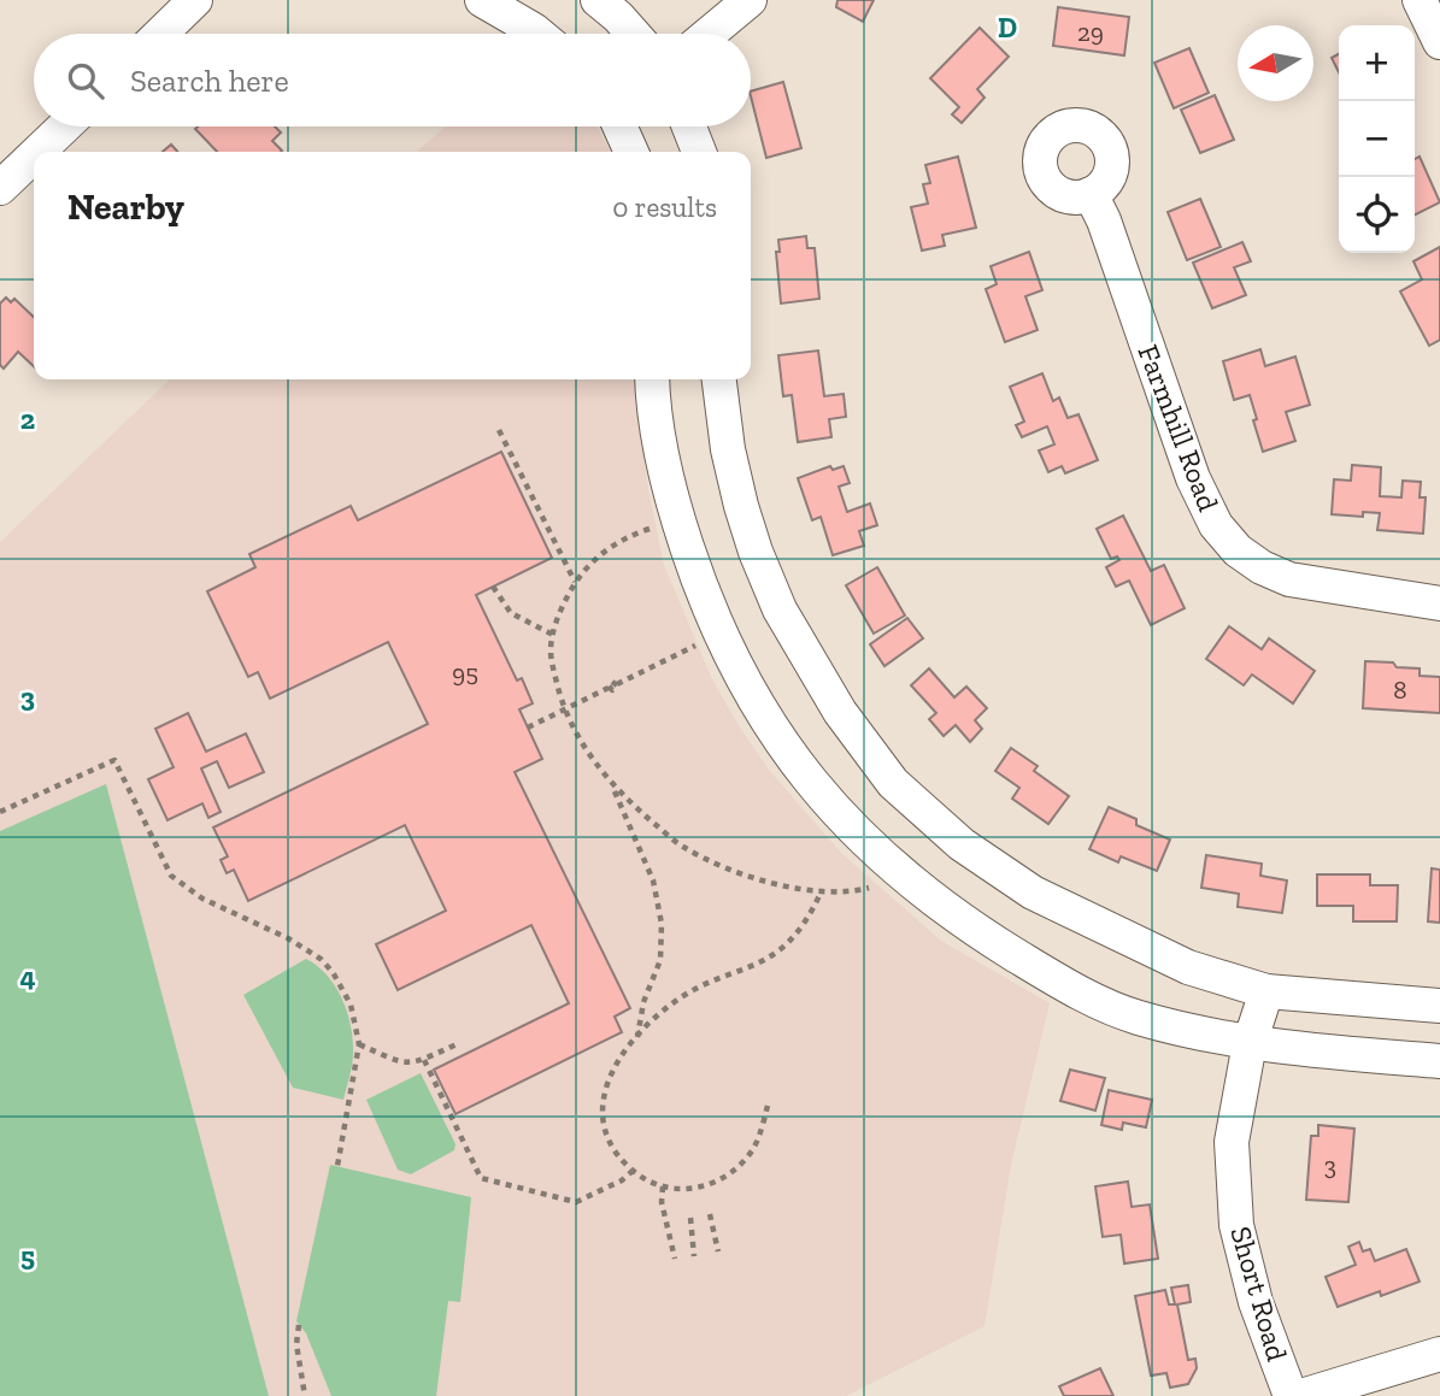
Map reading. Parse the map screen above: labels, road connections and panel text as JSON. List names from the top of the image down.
{
  "streets": {
    "street": ["Farmhill Road", "Short Road"]
  },
  "house_numbers": [
    "29",
    "95",
    "8",
    "3"
  ],
  "north": "left",
  "page": {
    "map_buttons": ["+", "−"],
    "search": "Search here",
    "heading": ["Nearby", "0 results"]
  },
  "grid": {
    "columns": ["D"],
    "rows": [
      "2",
      "3",
      "4",
      "5"
    ]
  }
}
